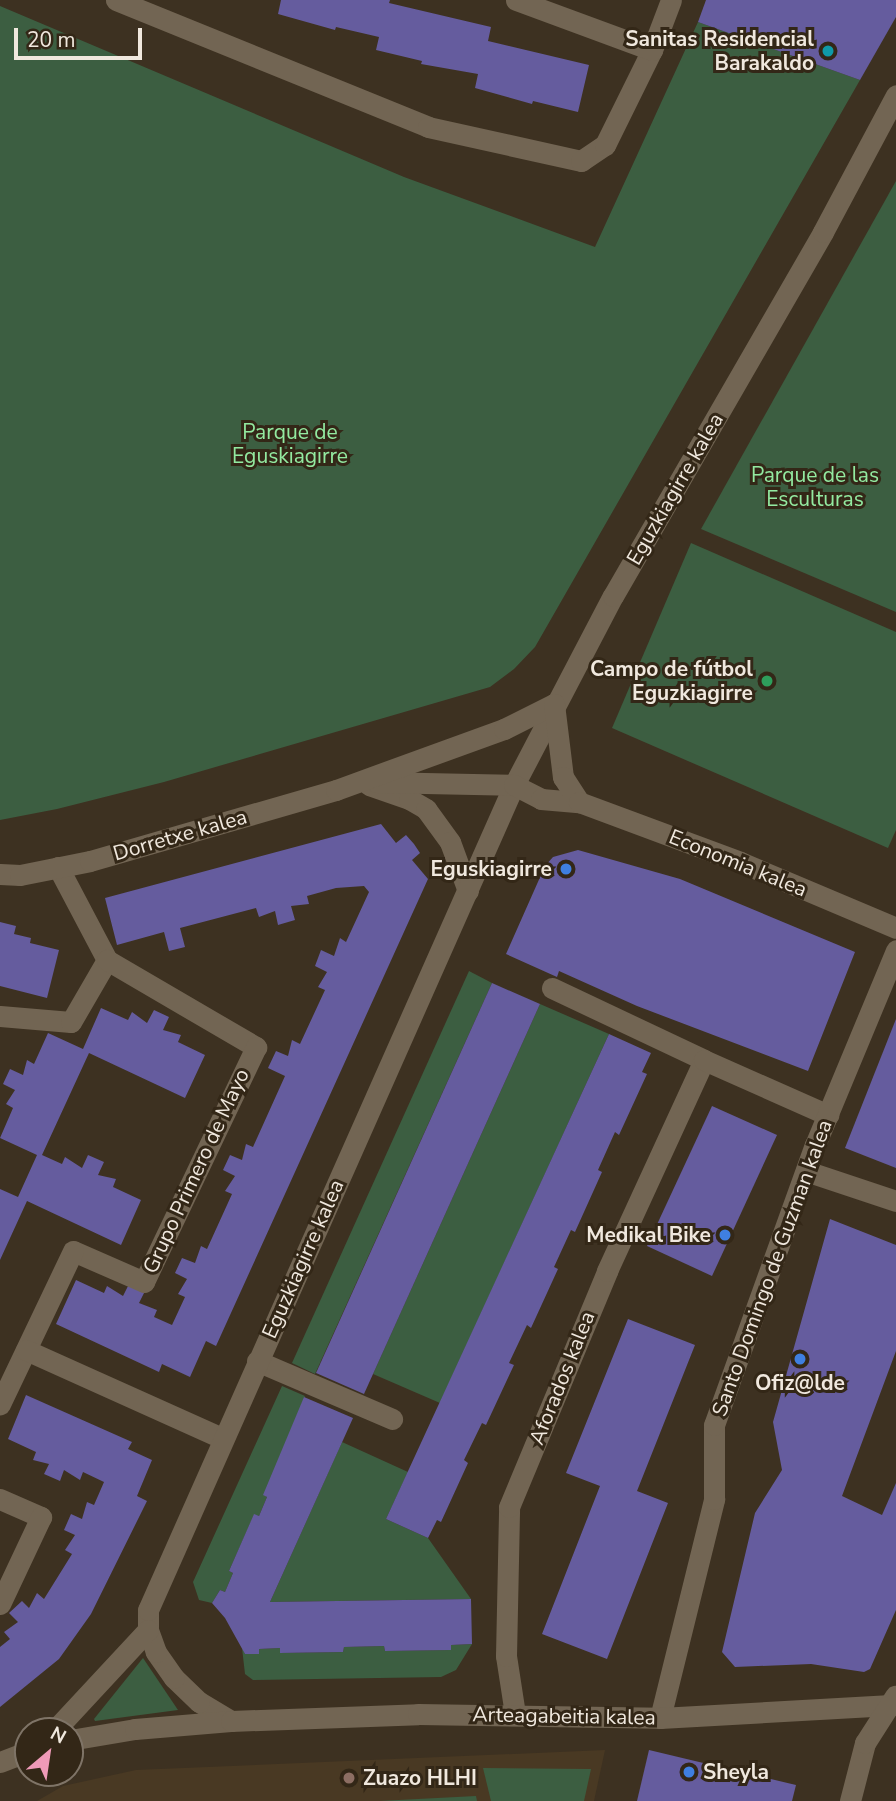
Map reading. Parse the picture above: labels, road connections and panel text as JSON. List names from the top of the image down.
{
  "streets": {
    "street": [
      "Eguzkiagirre kalea",
      "Dorretxe kalea",
      "Economia kalea",
      "Grupo Primero de Mayo",
      "Santo Domingo de Guzman kalea",
      "Aforados kalea",
      "Arteagabeitia kalea"
    ]
  },
  "crossings": [
    ["Eguzkiagirre kalea", "Dorretxe kalea"],
    ["Eguzkiagirre kalea", "Economia kalea"],
    ["Dorretxe kalea", "Economia kalea"],
    ["Santo Domingo de Guzman kalea", "Arteagabeitia kalea"],
    ["Aforados kalea", "Arteagabeitia kalea"]
  ],
  "parks": ["Parque de Eguskiagirre", "Parque de las Esculturas"],
  "places": [
    "Sanitas Residencial Barakaldo",
    "Campo de fútbol Eguzkiagirre",
    "Eguskiagirre",
    "Medikal Bike",
    "Ofiz@lde",
    "Sheyla",
    "Zuazo HLHI"
  ],
  "scale_bar": "20 m",
  "north": "top right"
}
